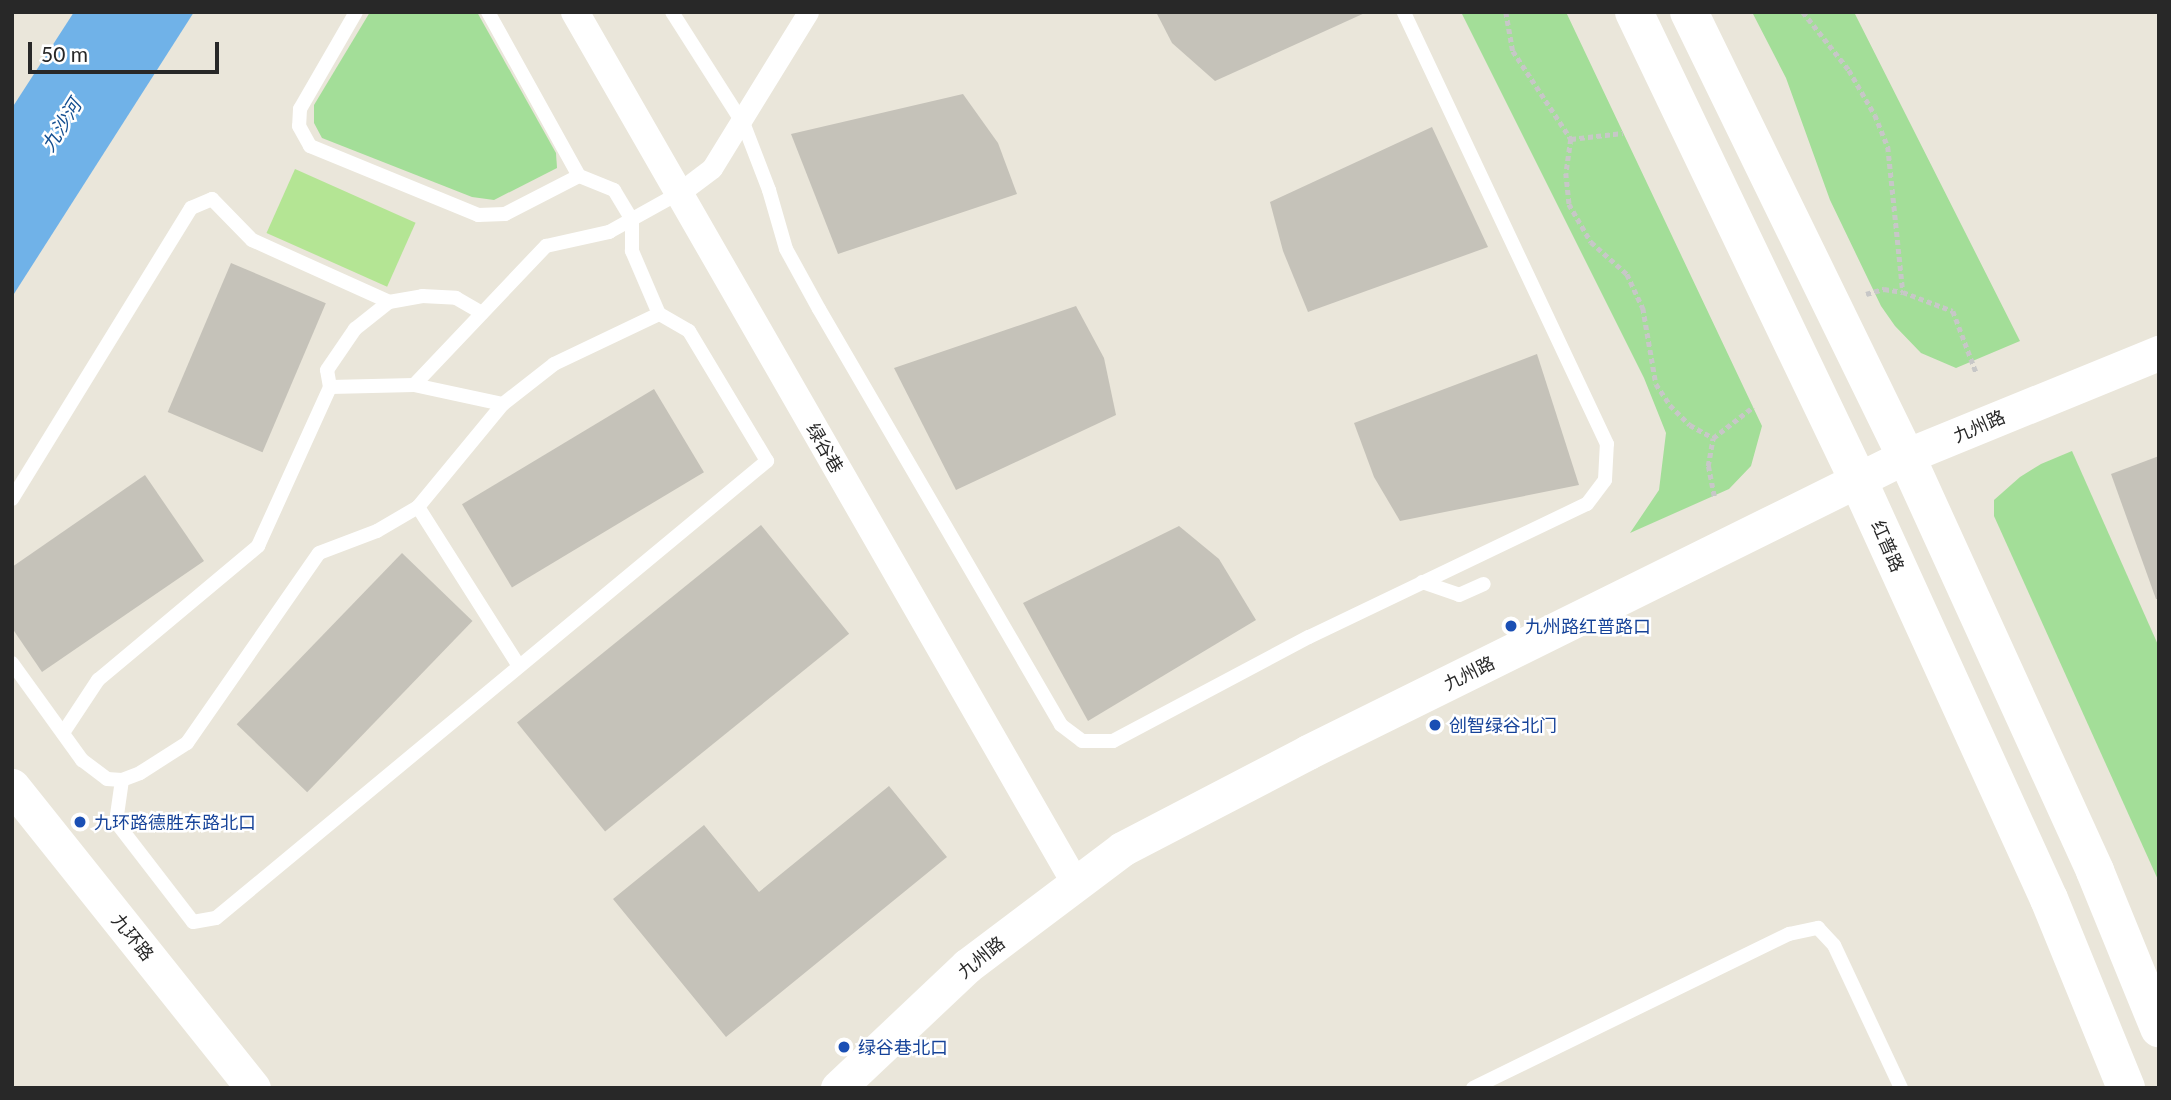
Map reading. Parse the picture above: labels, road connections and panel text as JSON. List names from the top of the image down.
{
  "streets": {
    "main road": ["红普路"],
    "street": ["九州路", "绿谷巷", "九环路"]
  },
  "crossings": [
    ["九州路", "绿谷巷"],
    ["九州路", "红普路"]
  ],
  "water": ["九沙河"],
  "places": [
    "九州路红普路口",
    "创智绿谷北门",
    "九环路德胜东路北口",
    "绿谷巷北口"
  ],
  "scale_bar": "50 m"
}
